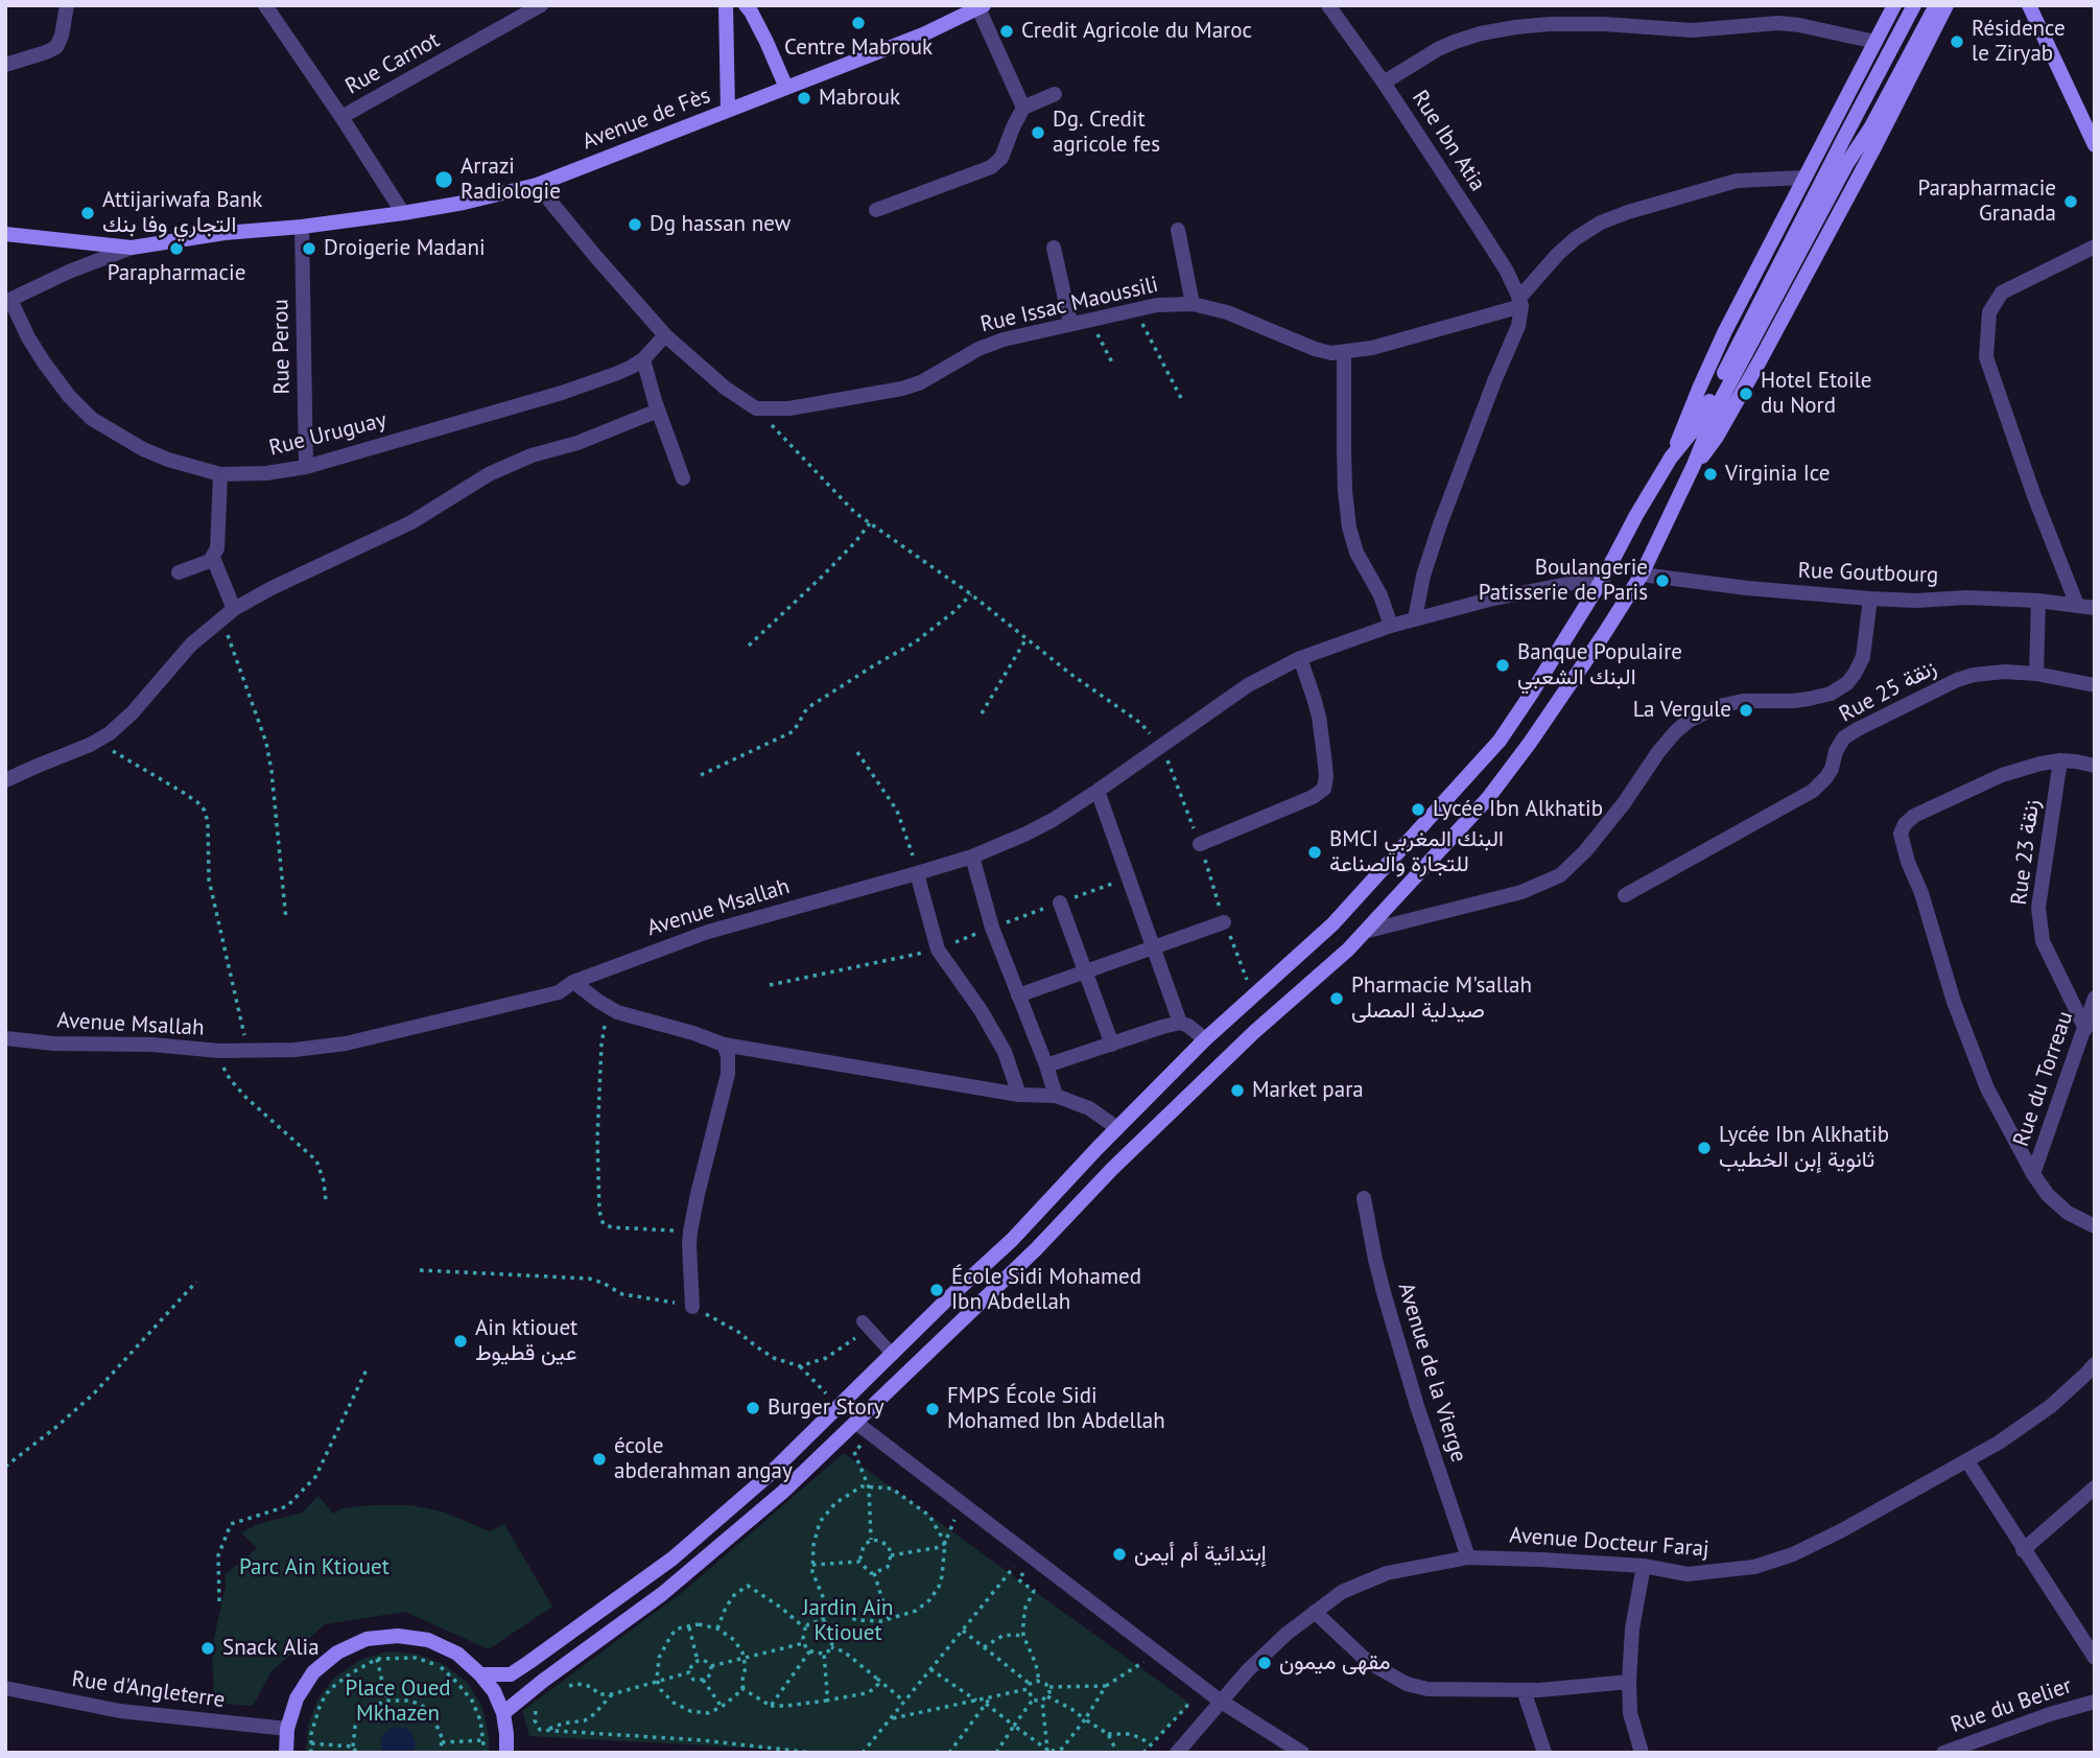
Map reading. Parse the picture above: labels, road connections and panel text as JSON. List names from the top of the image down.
{
  "streets": {
    "main road": ["Avenue de Fès"],
    "street": [
      "Rue Carnot",
      "Rue Ibn Atia",
      "Rue Issac Maoussili",
      "Rue Perou",
      "Rue Uruguay",
      "Rue Goutbourg",
      "Rue 25 زنقة",
      "Rue 23 زنقة",
      "Avenue Msallah",
      "Rue du Torreau",
      "Avenue de la Vierge",
      "Avenue Docteur Faraj",
      "Rue d'Angleterre",
      "Rue du Belier"
    ]
  },
  "crossings": [
    ["Avenue de Fès", "Rue Perou"],
    ["Rue Ibn Atia", "Rue Issac Maoussili"],
    ["Rue Perou", "Rue Uruguay"],
    ["Rue 23 زنقة", "Rue du Torreau"],
    ["Avenue de la Vierge", "Avenue Docteur Faraj"]
  ],
  "parks": ["Parc Ain Ktiouet", "Jardin Ain Ktiouet", "Place Oued Mkhazen"],
  "places": [
    "Centre Mabrouk",
    "Credit Agricole du Maroc",
    "Résidence le Ziryab",
    "Mabrouk",
    "Dg. Credit agricole fes",
    "Arrazi Radiologie",
    "Parapharmacie Granada",
    "Attijariwafa Bank التجاري وفا بنك",
    "Dg hassan new",
    "Parapharmacie",
    "Droigerie Madani",
    "Hotel Etoile du Nord",
    "Virginia Ice",
    "Boulangerie Patisserie de Paris",
    "Banque Populaire البنك الشعبي",
    "La Vergule",
    "Lycée Ibn Alkhatib",
    "BMCI البنك المغربي للتجارة والصناعة",
    "Pharmacie M'sallah صيدلية المصلى",
    "Market para",
    "Lycée Ibn Alkhatib ثانوية إبن الخطيب",
    "École Sidi Mohamed Ibn Abdellah",
    "Ain ktiouet عين قطيوط",
    "Burger Story",
    "FMPS École Sidi Mohamed Ibn Abdellah",
    "école abderahman angay",
    "إبتدائية أم أيمن",
    "Snack Alia",
    "مقهى ميمون"
  ]
}
